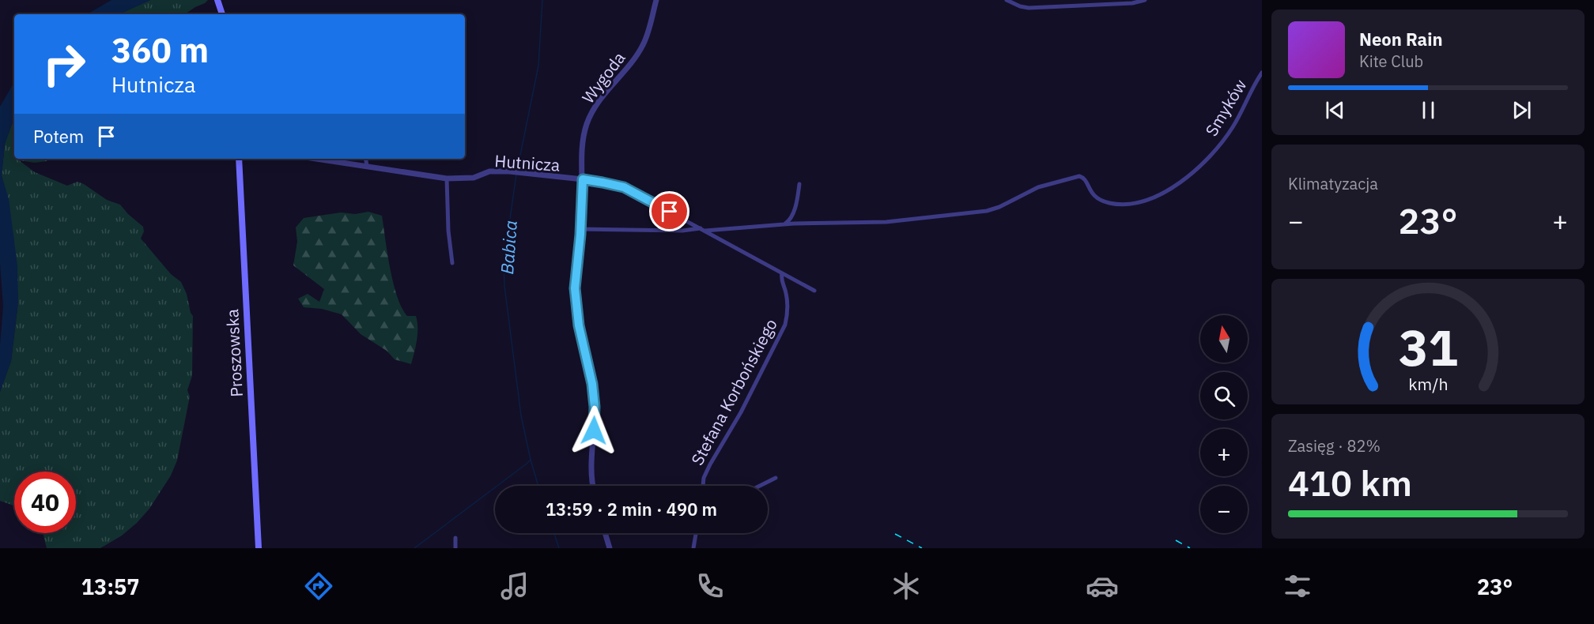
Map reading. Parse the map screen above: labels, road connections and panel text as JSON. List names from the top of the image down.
{
  "streets": {
    "main road": ["Proszowska"],
    "street": [
      "Wygoda",
      "Smyków",
      "Hutnicza",
      "Stefana Korbońskiego"
    ]
  },
  "crossings": [
    ["Wygoda", "Hutnicza"],
    ["Hutnicza", "Stefana Korbońskiego"]
  ],
  "water": ["Babica"],
  "north": "top",
  "page": {
    "turn": ["360 m", "Hutnicza"],
    "song": ["Neon Rain", "Kite Club"],
    "then": "Potem",
    "tile": [
      "Klimatyzacja",
      ["Zasięg · 82%", "410 km"]
    ],
    "heat": ["−", "23°", "+"],
    "map_buttons": ["+", "−"],
    "limit": "40",
    "trip": "13:59 · 2 min · 490 m",
    "tabs": ["13:57", "23°"],
    "gauge": ["31", "km/h"]
  }
}
